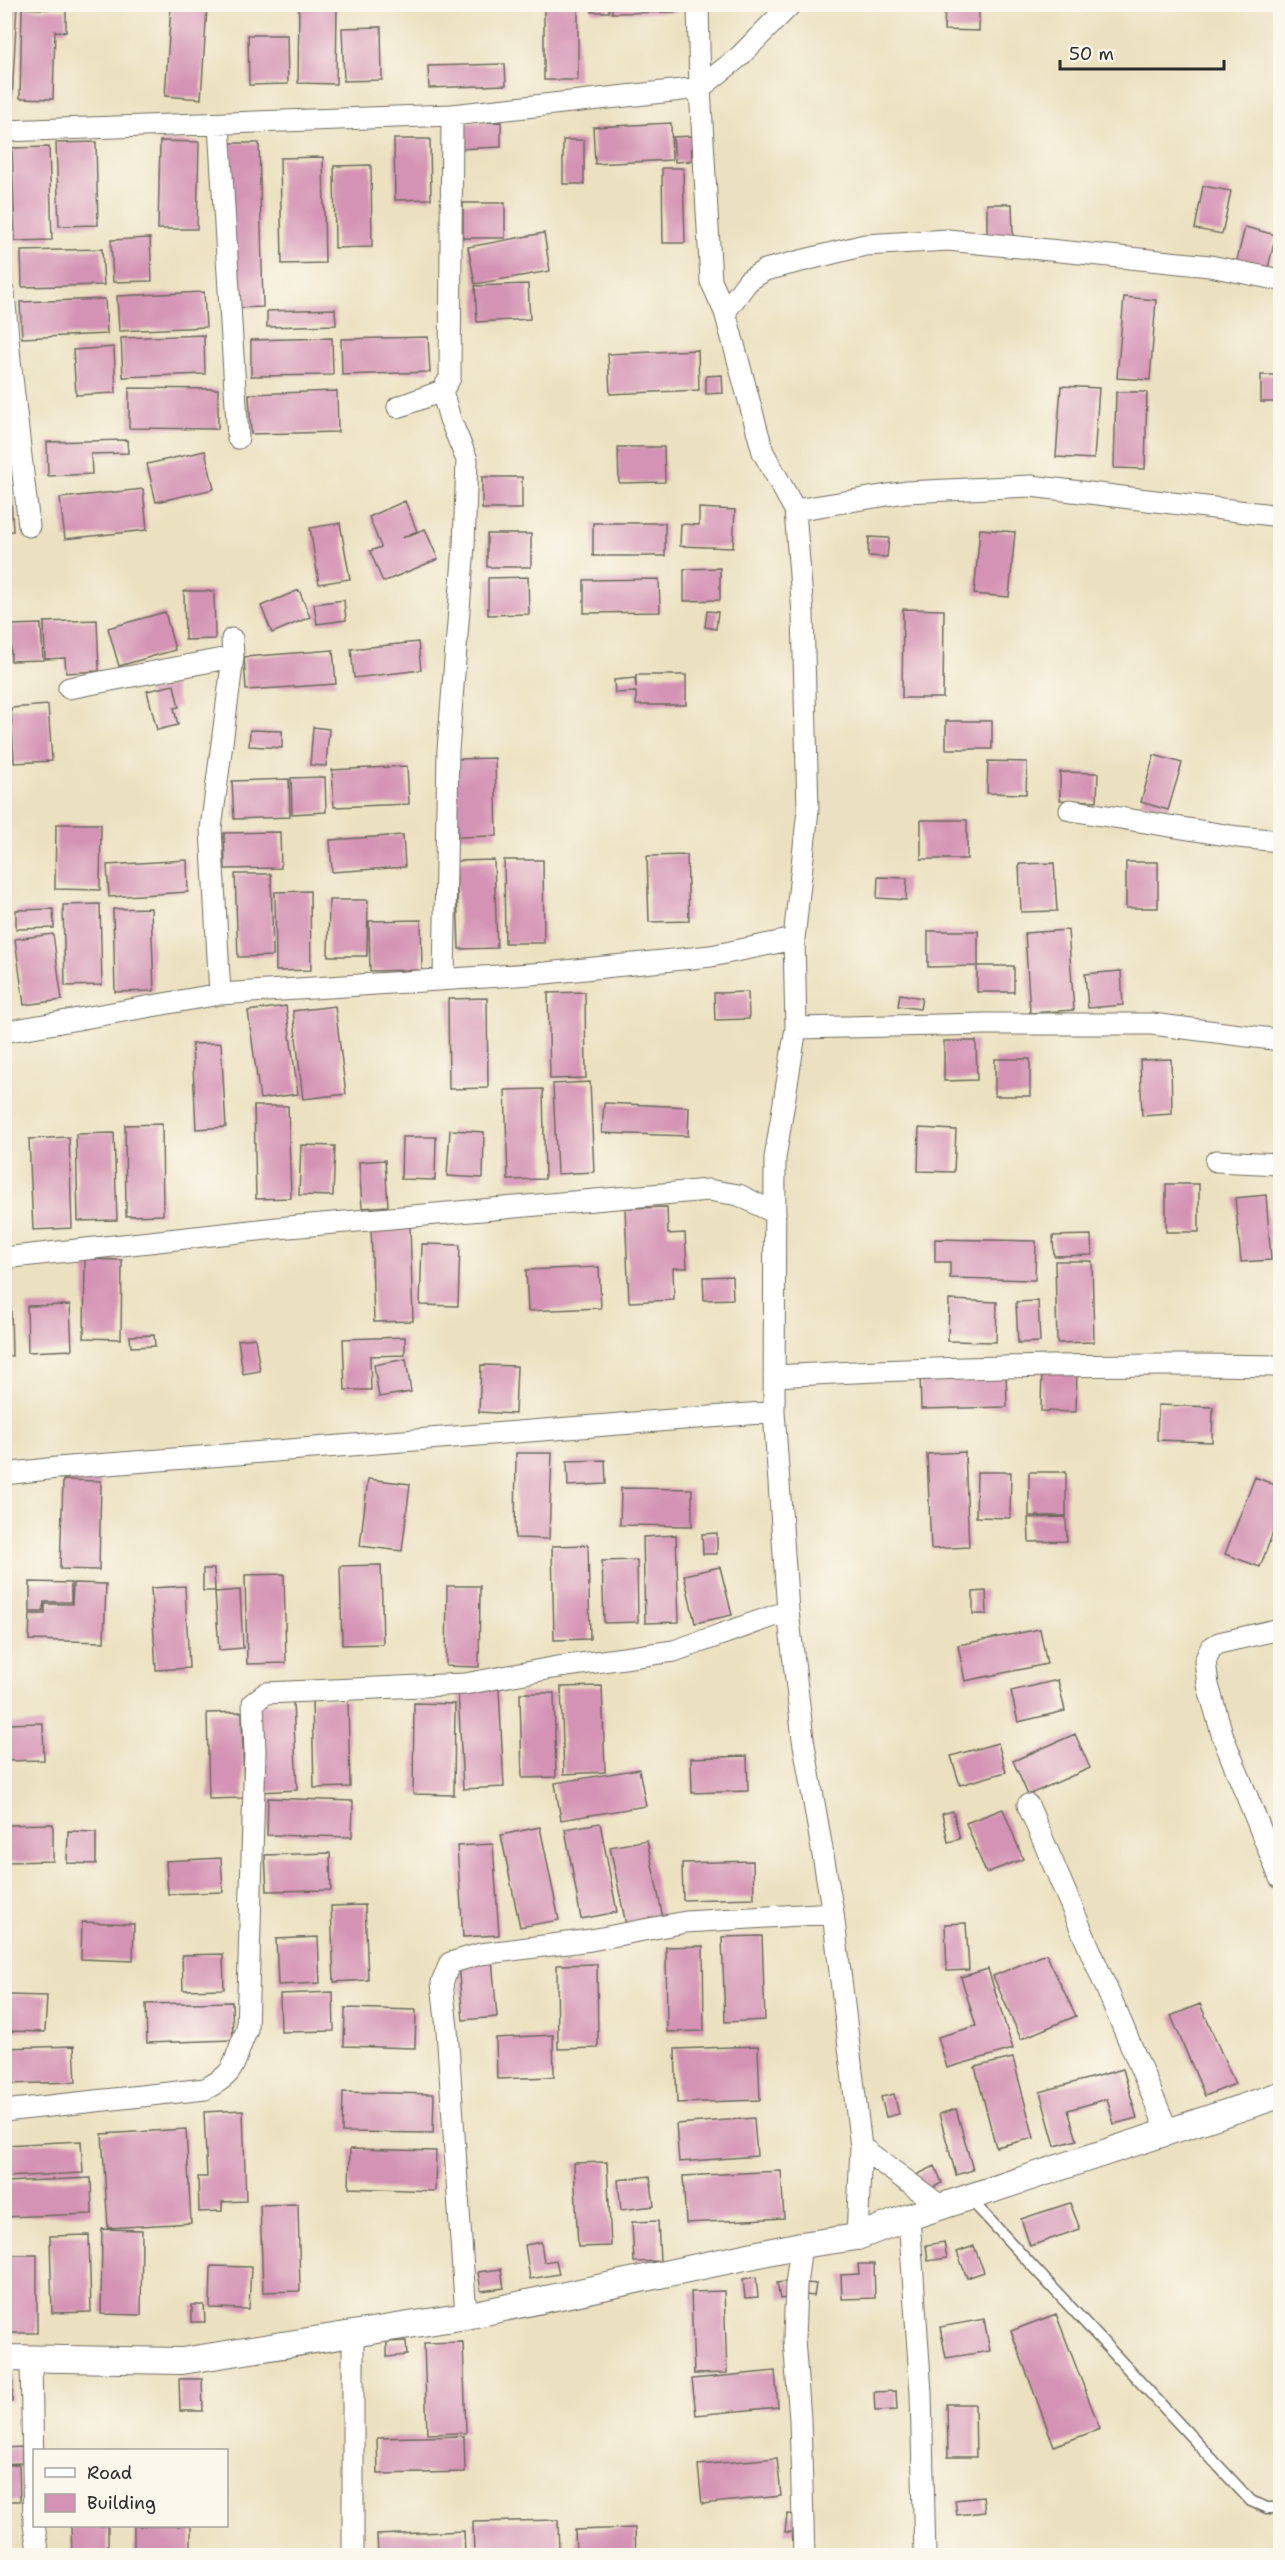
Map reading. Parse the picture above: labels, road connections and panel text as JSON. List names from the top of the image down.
{
  "legend": ["Road", "Building"],
  "scale_bar": "50 m"
}
